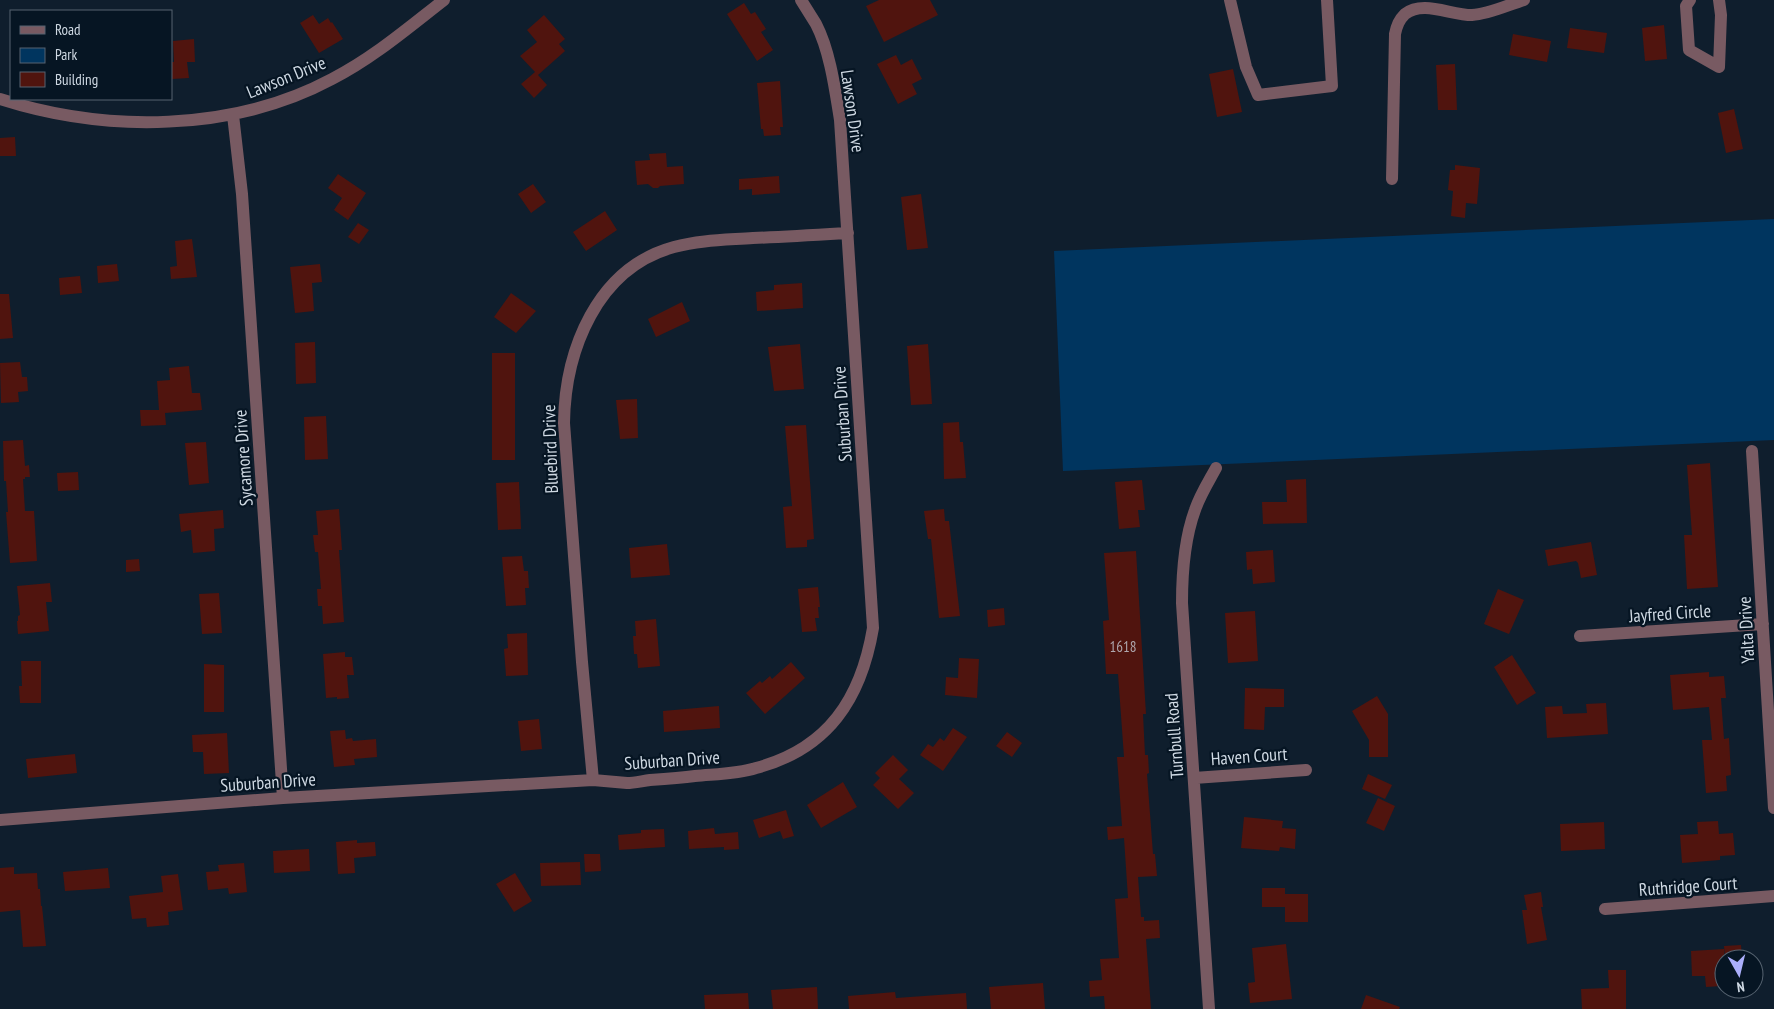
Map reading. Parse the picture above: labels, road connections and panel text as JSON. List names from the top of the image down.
{
  "streets": {
    "street": [
      "Lawson Drive",
      "Suburban Drive",
      "Bluebird Drive",
      "Sycamore Drive",
      "Jayfred Circle",
      "Yalta Drive",
      "Turnbull Road",
      "Haven Court",
      "Ruthridge Court"
    ]
  },
  "crossings": [
    ["Lawson Drive", "Suburban Drive"],
    ["Lawson Drive", "Bluebird Drive"],
    ["Lawson Drive", "Sycamore Drive"],
    ["Suburban Drive", "Bluebird Drive"],
    ["Suburban Drive", "Sycamore Drive"],
    ["Jayfred Circle", "Yalta Drive"],
    ["Turnbull Road", "Haven Court"]
  ],
  "house_numbers": ["1618"],
  "legend": ["Road", "Park", "Building"],
  "north": "bottom"
}
